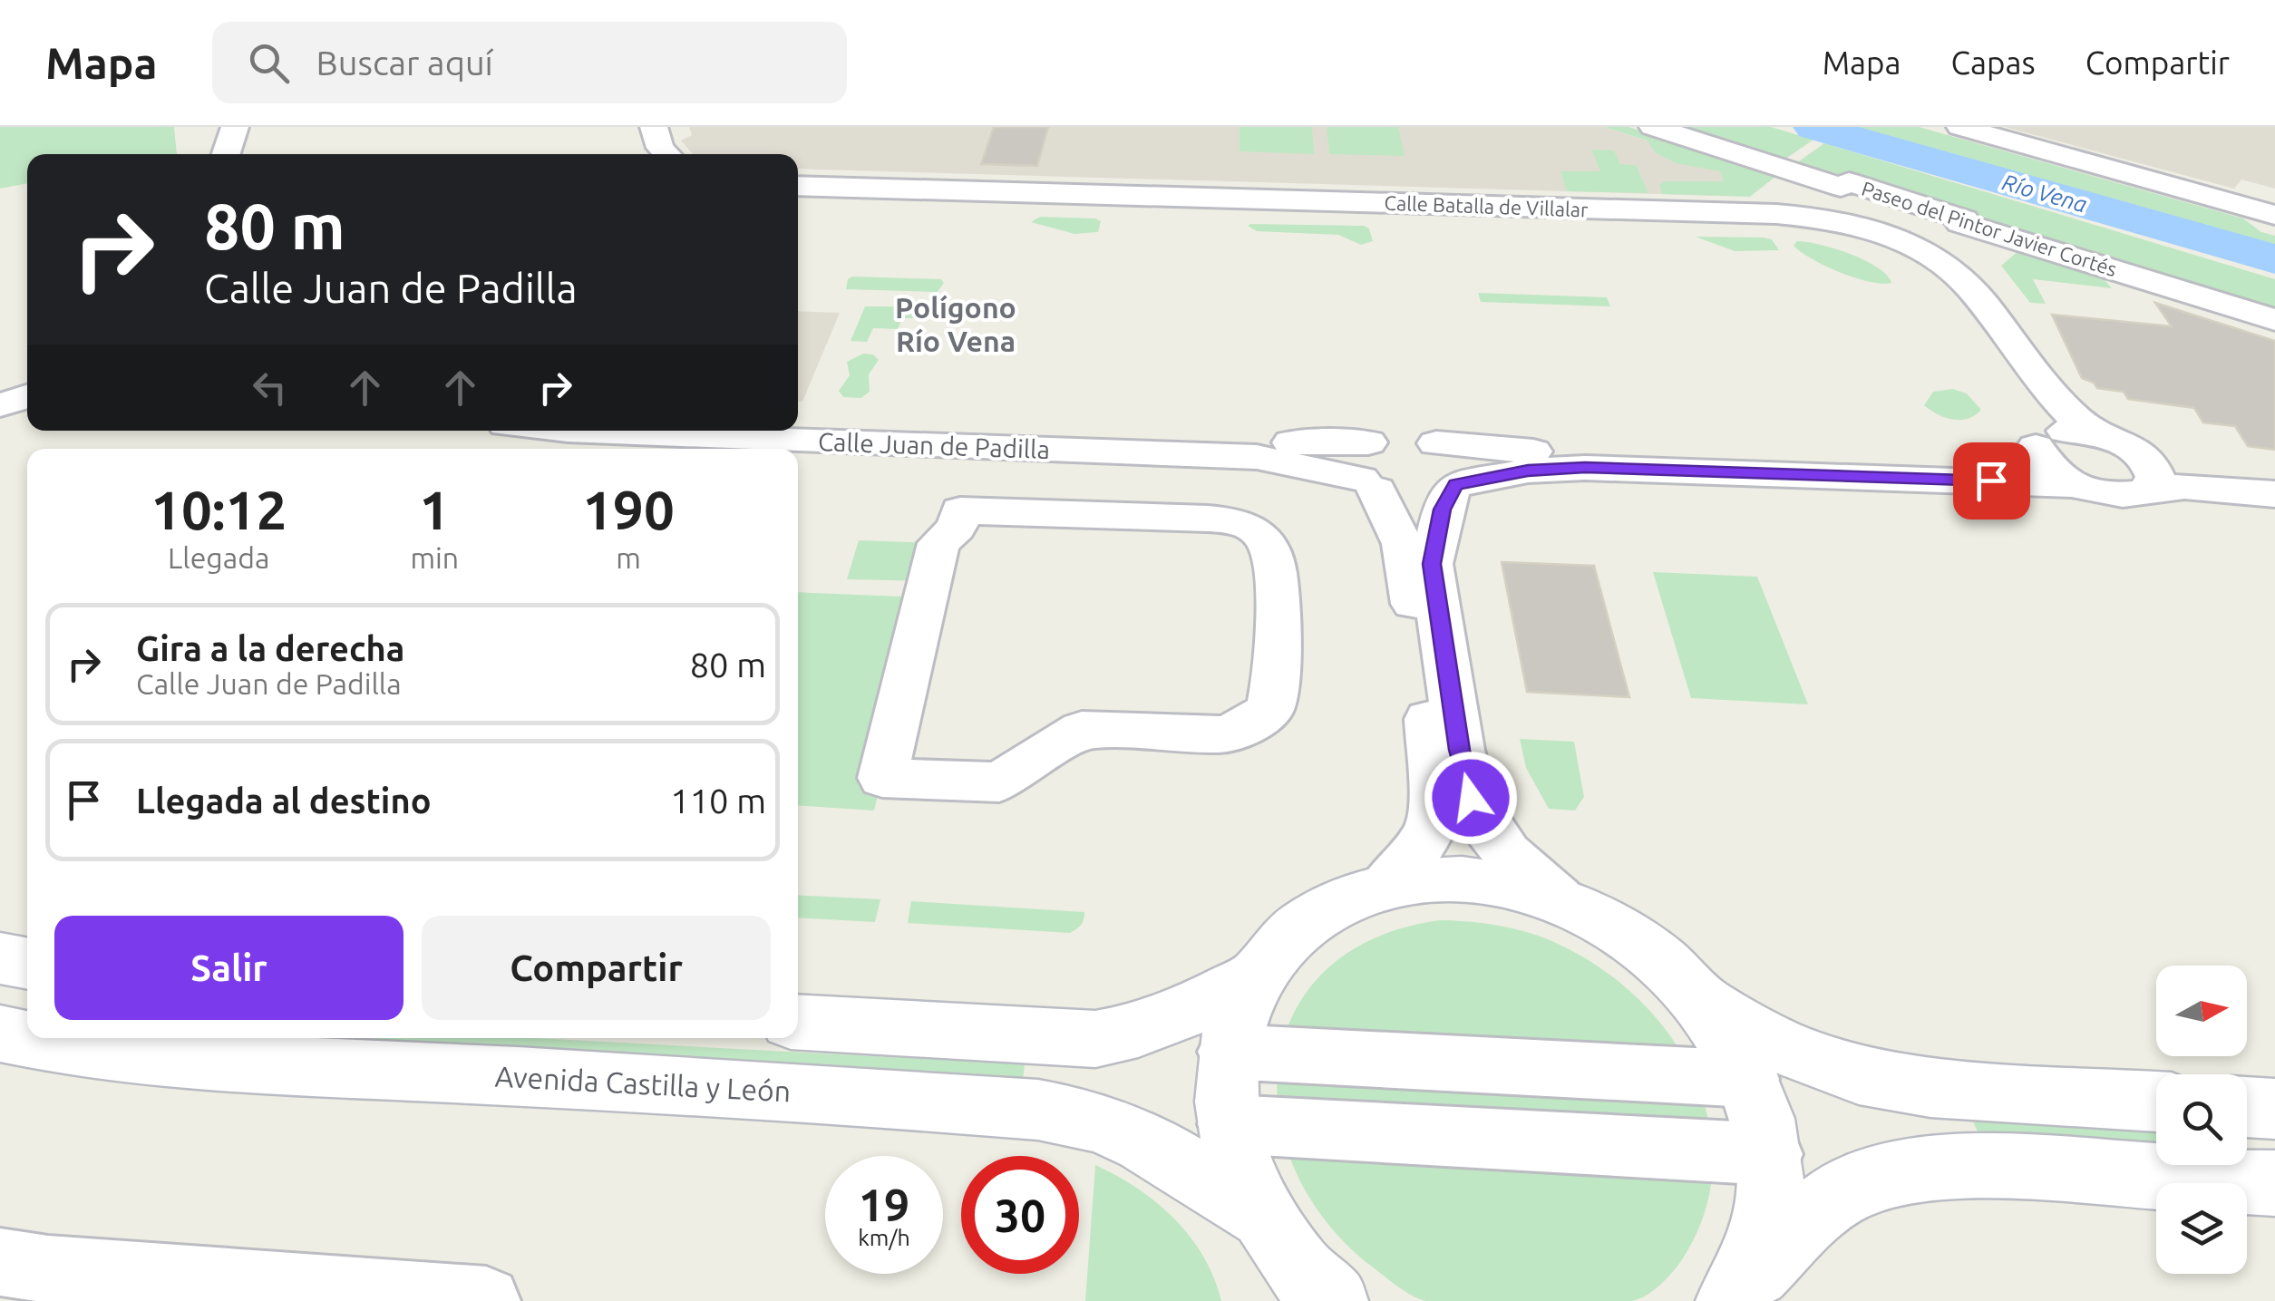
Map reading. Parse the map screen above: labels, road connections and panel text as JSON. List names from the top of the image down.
{
  "streets": {
    "main road": ["Avenida Castilla y León"],
    "street": ["Calle Batalla de Villalar", "Paseo del Pintor Javier Cortés", "Calle Juan de Padilla"]
  },
  "districts": ["Polígono Río Vena"],
  "water": ["Río Vena"],
  "north": "right",
  "page": {
    "header": "Mapa",
    "search": "Buscar aquí",
    "nav": ["Mapa", "Capas", "Compartir"],
    "turn": ["80 m", "Calle Juan de Padilla"],
    "eta": [
      "10:12",
      "Llegada",
      "1",
      "min",
      "190",
      "m"
    ],
    "list": [
      {
        "name": "Gira a la derecha",
        "note": "Calle Juan de Padilla",
        "value": "80 m"
      },
      {
        "name": "Llegada al destino",
        "value": "110 m"
      }
    ],
    "buttons": ["Salir", "Compartir"],
    "speed": "19 km/h",
    "limit": "30"
  }
}
